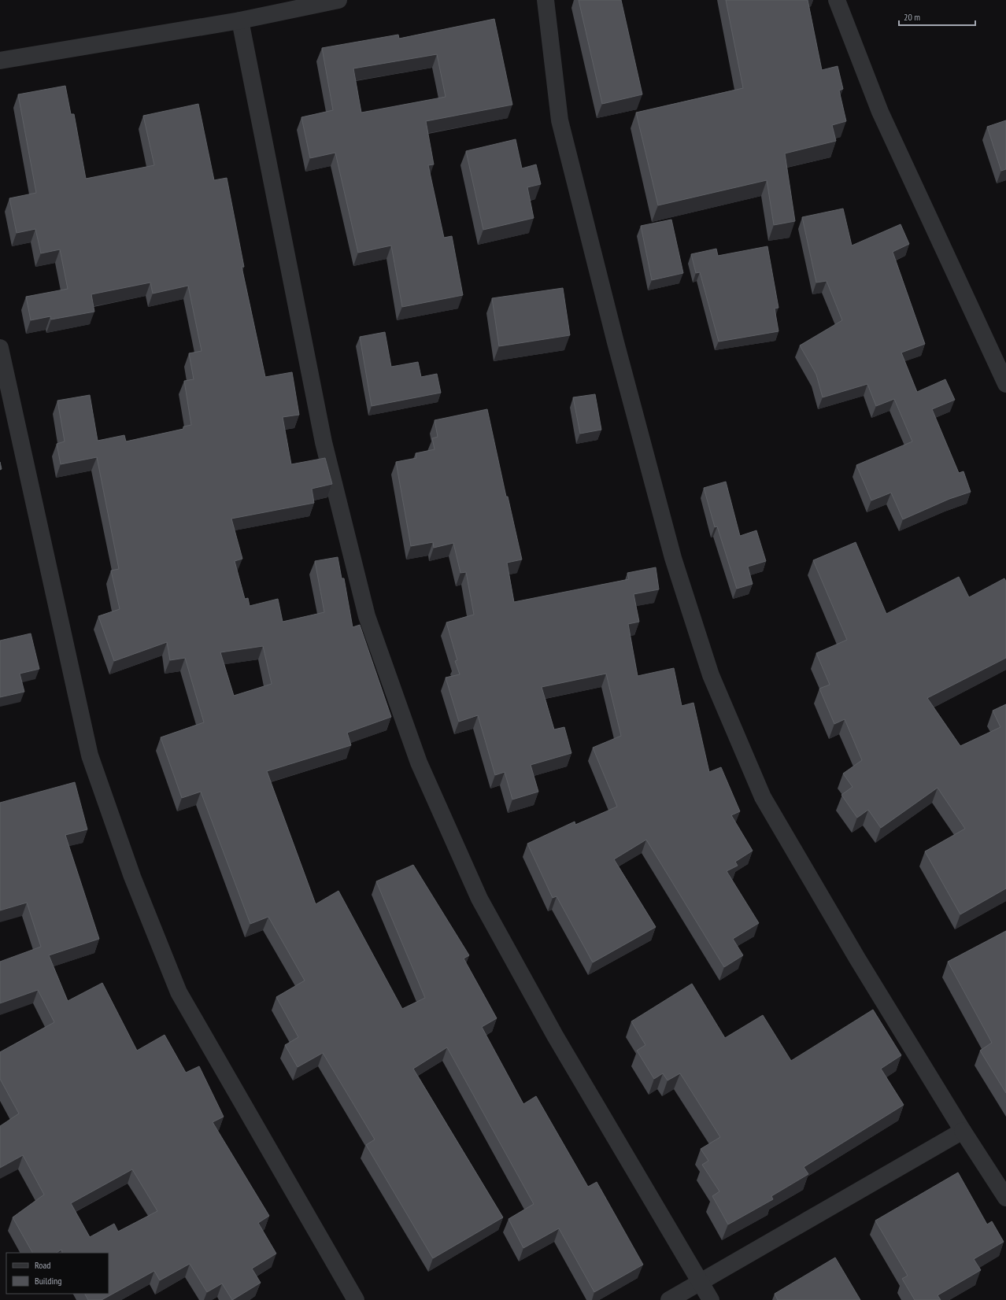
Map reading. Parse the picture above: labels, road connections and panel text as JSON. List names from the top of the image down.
{
  "legend": ["Road", "Building"],
  "scale_bar": "20 m"
}
